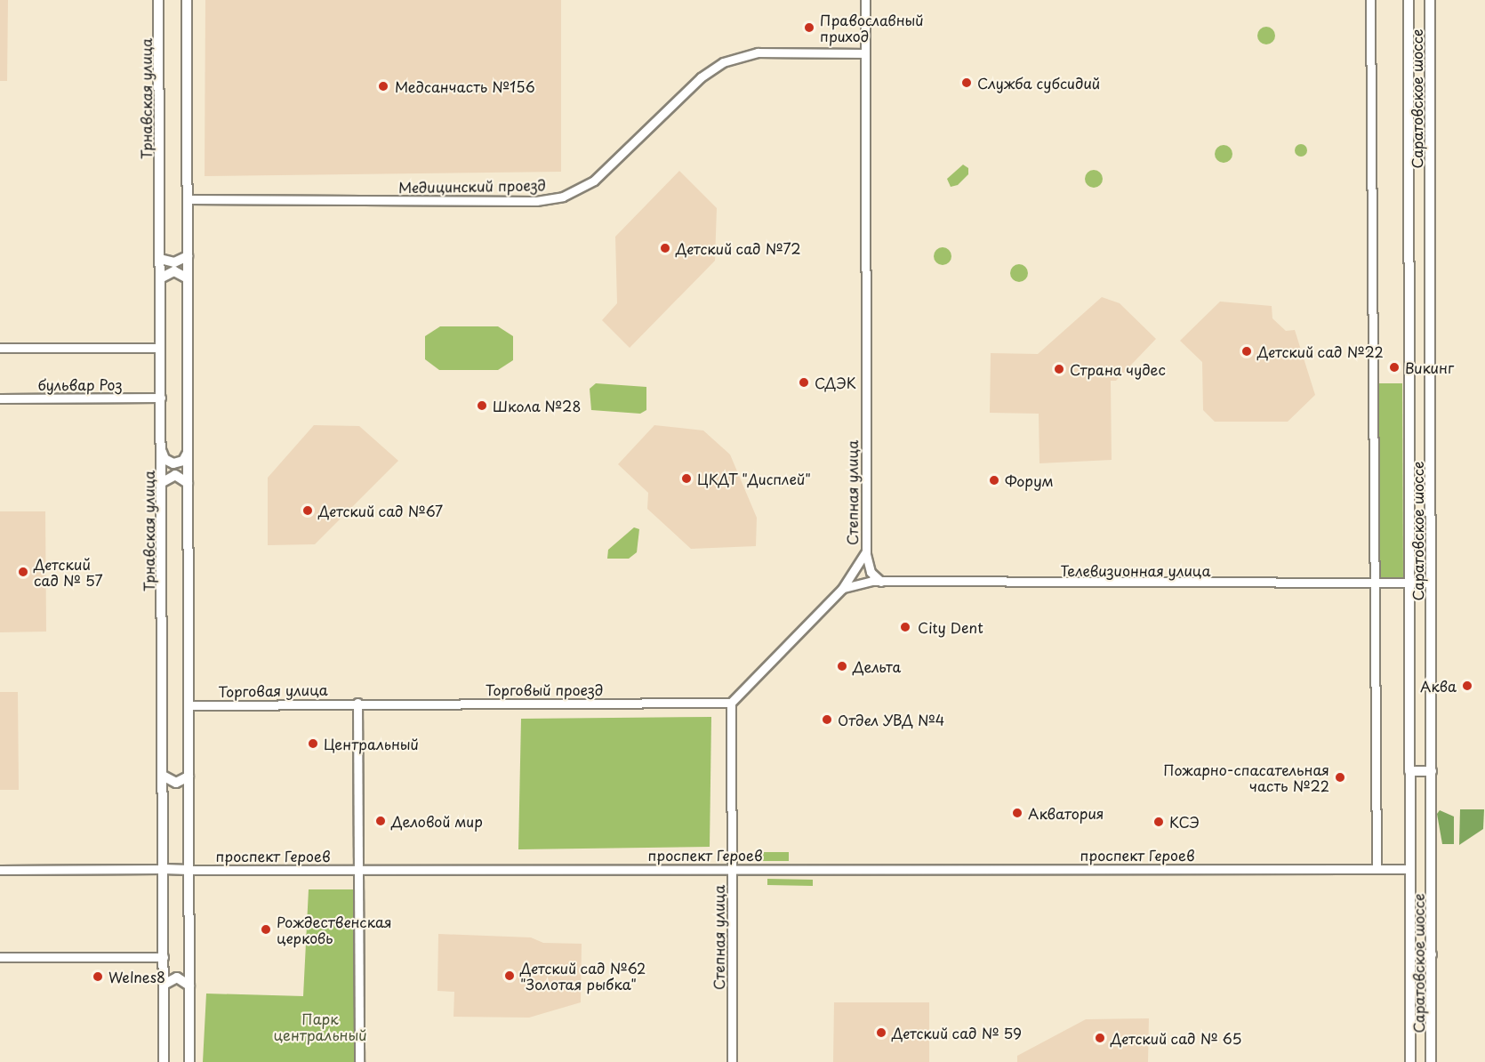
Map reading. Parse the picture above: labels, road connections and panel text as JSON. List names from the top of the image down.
{
  "streets": {
    "main road": [
      "Трнавская улица",
      "Саратовское шоссе",
      "Телевизионная улица",
      "проспект Героев"
    ],
    "street": [
      "Медицинский проезд",
      "бульвар Роз",
      "Степная улица",
      "Торговый проезд",
      "Торговая улица"
    ]
  },
  "crossings": [
    ["Трнавская улица", "бульвар Роз"],
    ["Трнавская улица", "проспект Героев"],
    ["Саратовское шоссе", "Телевизионная улица"],
    ["Саратовское шоссе", "проспект Героев"],
    ["Медицинский проезд", "Степная улица"],
    ["Степная улица", "Телевизионная улица"],
    ["Степная улица", "Торговый проезд"],
    ["Степная улица", "проспект Героев"],
    ["Торговый проезд", "Торговая улица"]
  ],
  "parks": ["Парк центральный"],
  "places": [
    "Православный приход",
    "Служба субсидий",
    "Медсанчасть №156",
    "Детский сад №72",
    "Детский сад №22",
    "Викинг",
    "Страна чудес",
    "СДЭК",
    "Школа №28",
    "ЦКДТ \"Дисплей\"",
    "Форум",
    "Детский сад №67",
    "Детский сад № 57",
    "City Dent",
    "Дельта",
    "Аква",
    "Отдел УВД №4",
    "Центральный",
    "Пожарно-спасательная часть №22",
    "Акватория",
    "Деловой мир",
    "КСЭ",
    "Рождественская церковь",
    "Детский сад №62 \"Золотая рыбка\"",
    "Welnes8",
    "Детский сад № 59",
    "Детский сад № 65"
  ]
}
